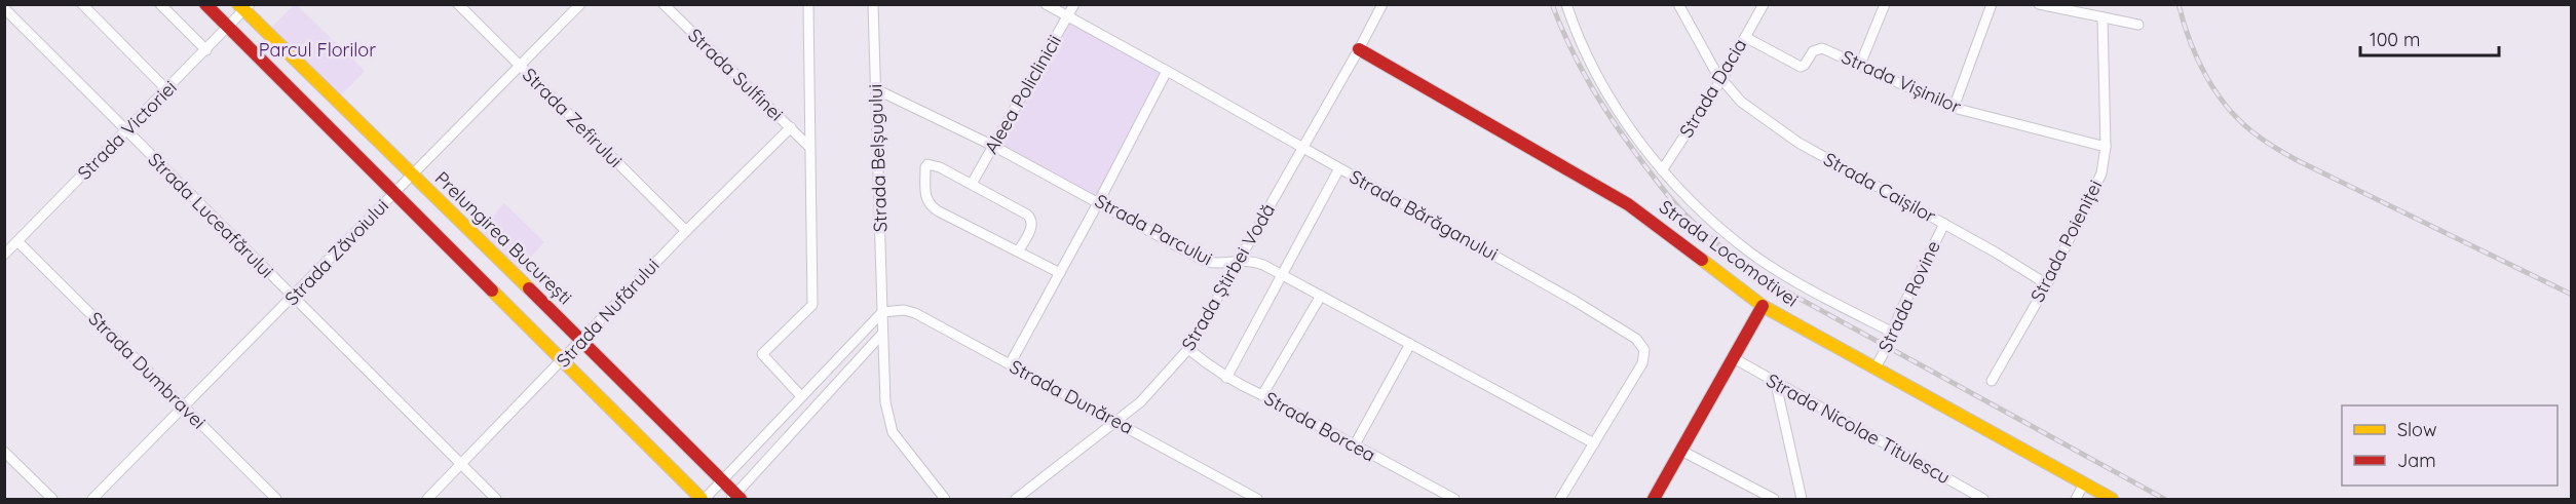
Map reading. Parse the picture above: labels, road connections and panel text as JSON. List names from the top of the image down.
{
  "streets": {
    "main road": ["Prelungirea București", "Strada Locomotivei"],
    "street": [
      "Strada Sulfinei",
      "Strada Vișinilor",
      "Strada Dacia",
      "Aleea Policlinicii",
      "Strada Zefirului",
      "Strada Victoriei",
      "Strada Belșugului",
      "Strada Caișilor",
      "Strada Luceafărului",
      "Strada Bărăganului",
      "Strada Parcului",
      "Strada Poieniței",
      "Strada Zăvoiului",
      "Strada Știrbei Vodă",
      "Strada Rovine",
      "Strada Nufărului",
      "Strada Dumbravei",
      "Strada Dunărea",
      "Strada Borcea",
      "Strada Nicolae Titulescu"
    ]
  },
  "crossings": [
    ["Strada Sulfinei", "Strada Nufărului"],
    ["Strada Vișinilor", "Strada Dacia"],
    ["Strada Vișinilor", "Strada Poieniței"],
    ["Strada Dacia", "Strada Caișilor"],
    ["Strada Dacia", "Strada Locomotivei"],
    ["Aleea Policlinicii", "Strada Bărăganului"],
    ["Aleea Policlinicii", "Strada Parcului"],
    ["Strada Zefirului", "Strada Zăvoiului"],
    ["Strada Zefirului", "Strada Nufărului"],
    ["Strada Victoriei", "Strada Luceafărului"],
    ["Strada Victoriei", "Prelungirea București"],
    ["Strada Victoriei", "Strada Dumbravei"],
    ["Strada Belșugului", "Strada Parcului"],
    ["Strada Belșugului", "Strada Dunărea"],
    ["Strada Caișilor", "Strada Poieniței"],
    ["Strada Caișilor", "Strada Rovine"],
    ["Strada Luceafărului", "Strada Zăvoiului"],
    ["Strada Luceafărului", "Strada Nufărului"],
    ["Strada Bărăganului", "Strada Parcului"],
    ["Strada Bărăganului", "Strada Știrbei Vodă"],
    ["Strada Parcului", "Strada Știrbei Vodă"],
    ["Prelungirea București", "Strada Zăvoiului"],
    ["Prelungirea București", "Strada Nufărului"],
    ["Strada Zăvoiului", "Strada Dumbravei"],
    ["Strada Locomotivei", "Strada Știrbei Vodă"],
    ["Strada Locomotivei", "Strada Rovine"],
    ["Strada Știrbei Vodă", "Strada Dunărea"],
    ["Strada Știrbei Vodă", "Strada Borcea"]
  ],
  "parks": ["Parcul Florilor"],
  "legend": ["Slow", "Jam"],
  "scale_bar": "100 m"
}
